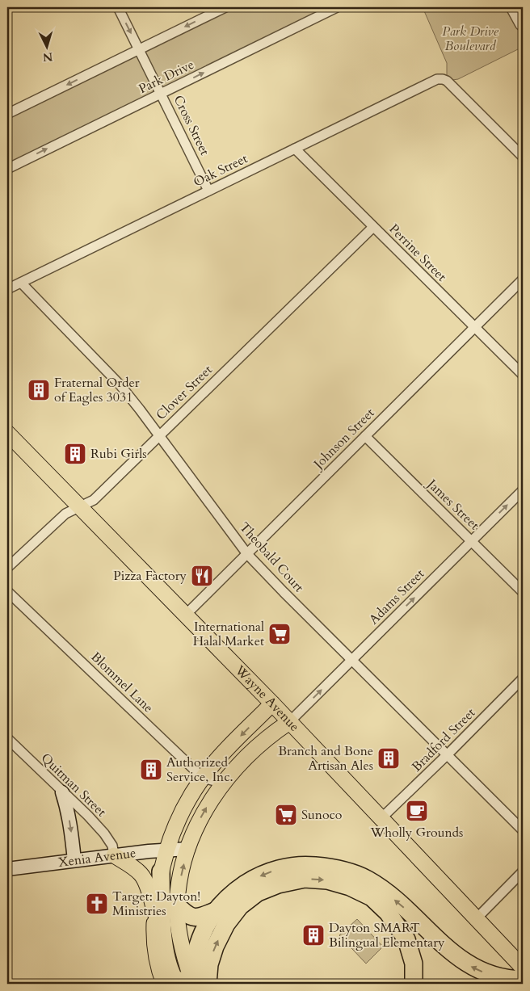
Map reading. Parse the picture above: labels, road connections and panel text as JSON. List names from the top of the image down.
{
  "streets": {
    "main road": ["Wayne Avenue"],
    "street": [
      "Park Drive",
      "Cross Street",
      "Oak Street",
      "Perrine Street",
      "Clover Street",
      "Johnson Street",
      "James Street",
      "Theobald Court",
      "Adams Street",
      "Blommel Lane",
      "Bradford Street",
      "Quitman Street",
      "Xenia Avenue"
    ]
  },
  "crossings": [
    ["Park Drive", "Cross Street"],
    ["Cross Street", "Oak Street"],
    ["Oak Street", "Perrine Street"],
    ["Oak Street", "Theobald Court"],
    ["Perrine Street", "Clover Street"],
    ["Perrine Street", "Johnson Street"],
    ["Clover Street", "Theobald Court"],
    ["Clover Street", "Wayne Avenue"],
    ["Johnson Street", "James Street"],
    ["Johnson Street", "Theobald Court"],
    ["Johnson Street", "Wayne Avenue"],
    ["James Street", "Adams Street"],
    ["Theobald Court", "Adams Street"],
    ["Theobald Court", "Bradford Street"],
    ["Adams Street", "Wayne Avenue"],
    ["Wayne Avenue", "Bradford Street"],
    ["Quitman Street", "Xenia Avenue"]
  ],
  "one_way": ["Adams Street"],
  "parks": ["Park Drive Boulevard"],
  "places": {
    "building": [
      "Fraternal Order of Eagles 3031",
      "Rubi Girls",
      "Branch and Bone Artisan Ales",
      "Authorized Service, Inc.",
      "Dayton SMART Bilingual Elementary"
    ],
    "restaurant": ["Pizza Factory"],
    "supermarket": ["International Halal Market", "Sunoco"],
    "cafe": ["Wholly Grounds"],
    "church": ["Target: Dayton! Ministries"]
  },
  "north": "bottom"
}
